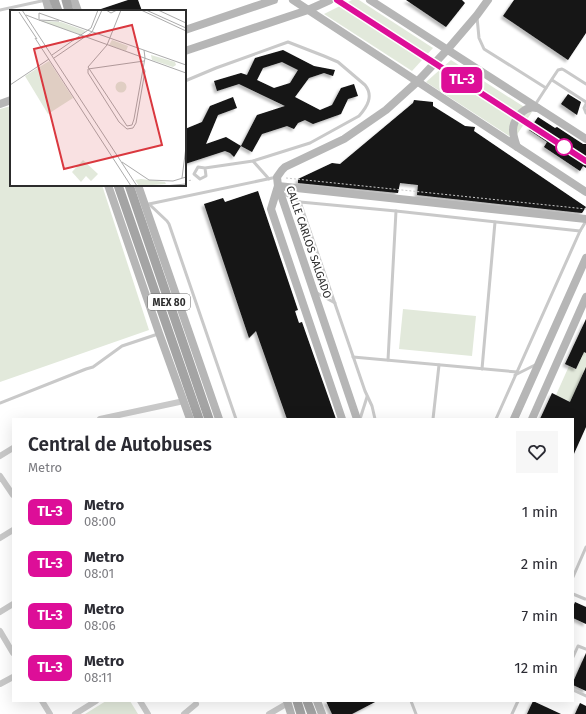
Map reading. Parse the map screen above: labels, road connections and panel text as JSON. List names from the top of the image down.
{
  "streets": {
    "main road": ["MEX 80"],
    "street": ["CALLE CARLOS SALGADO"]
  },
  "lines": ["metro line TL-3"],
  "page": {
    "on_map": "TL-3",
    "heading": ["Central de Autobuses", "Metro"],
    "list": [
      {
        "mark": "TL-3",
        "name": "Metro",
        "note": "08:00",
        "value": "1 min"
      },
      {
        "mark": "TL-3",
        "name": "Metro",
        "note": "08:01",
        "value": "2 min"
      },
      {
        "mark": "TL-3",
        "name": "Metro",
        "note": "08:06",
        "value": "7 min"
      },
      {
        "mark": "TL-3",
        "name": "Metro",
        "note": "08:11",
        "value": "12 min"
      }
    ]
  }
}
